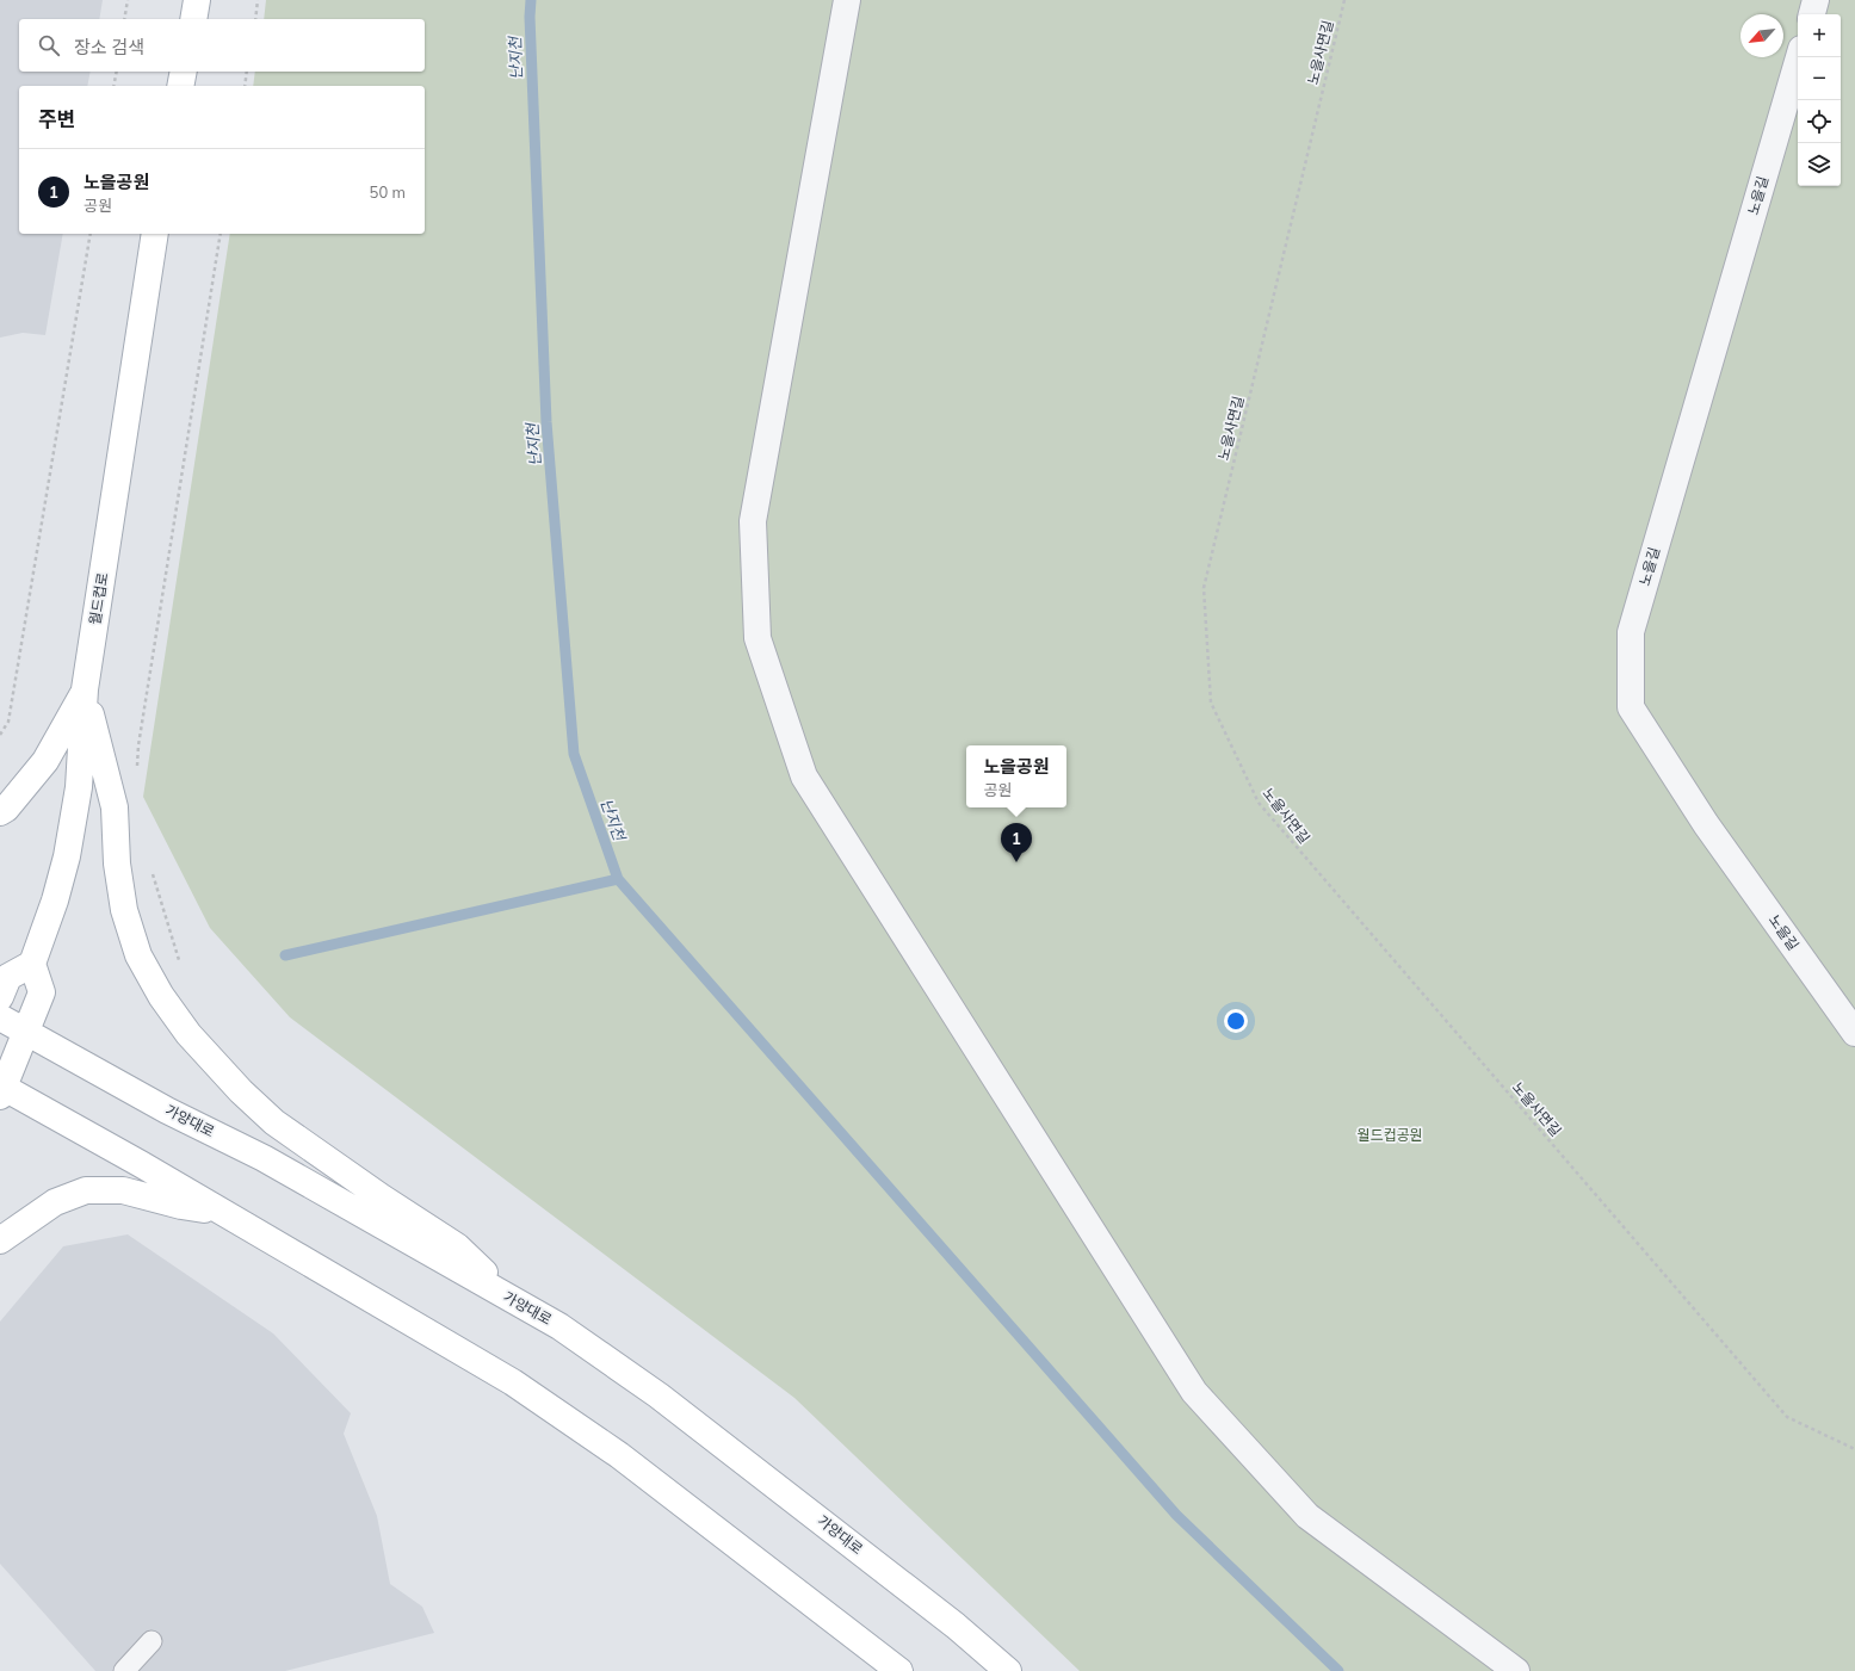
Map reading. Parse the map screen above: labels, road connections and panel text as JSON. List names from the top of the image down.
{
  "streets": {
    "main road": ["월드컵로", "가양대로"],
    "street": ["노을길"],
    "path": ["노을사면길"]
  },
  "water": ["난지천"],
  "parks": ["월드컵공원"],
  "north": "bottom left",
  "page": {
    "map_buttons": ["+", "−"],
    "search": "장소 검색",
    "heading": "주변",
    "list": [
      {
        "mark": "1",
        "name": "노을공원",
        "note": "공원",
        "value": "50 m"
      }
    ],
    "popup": ["노을공원", "공원"],
    "pins": "1"
  }
}
